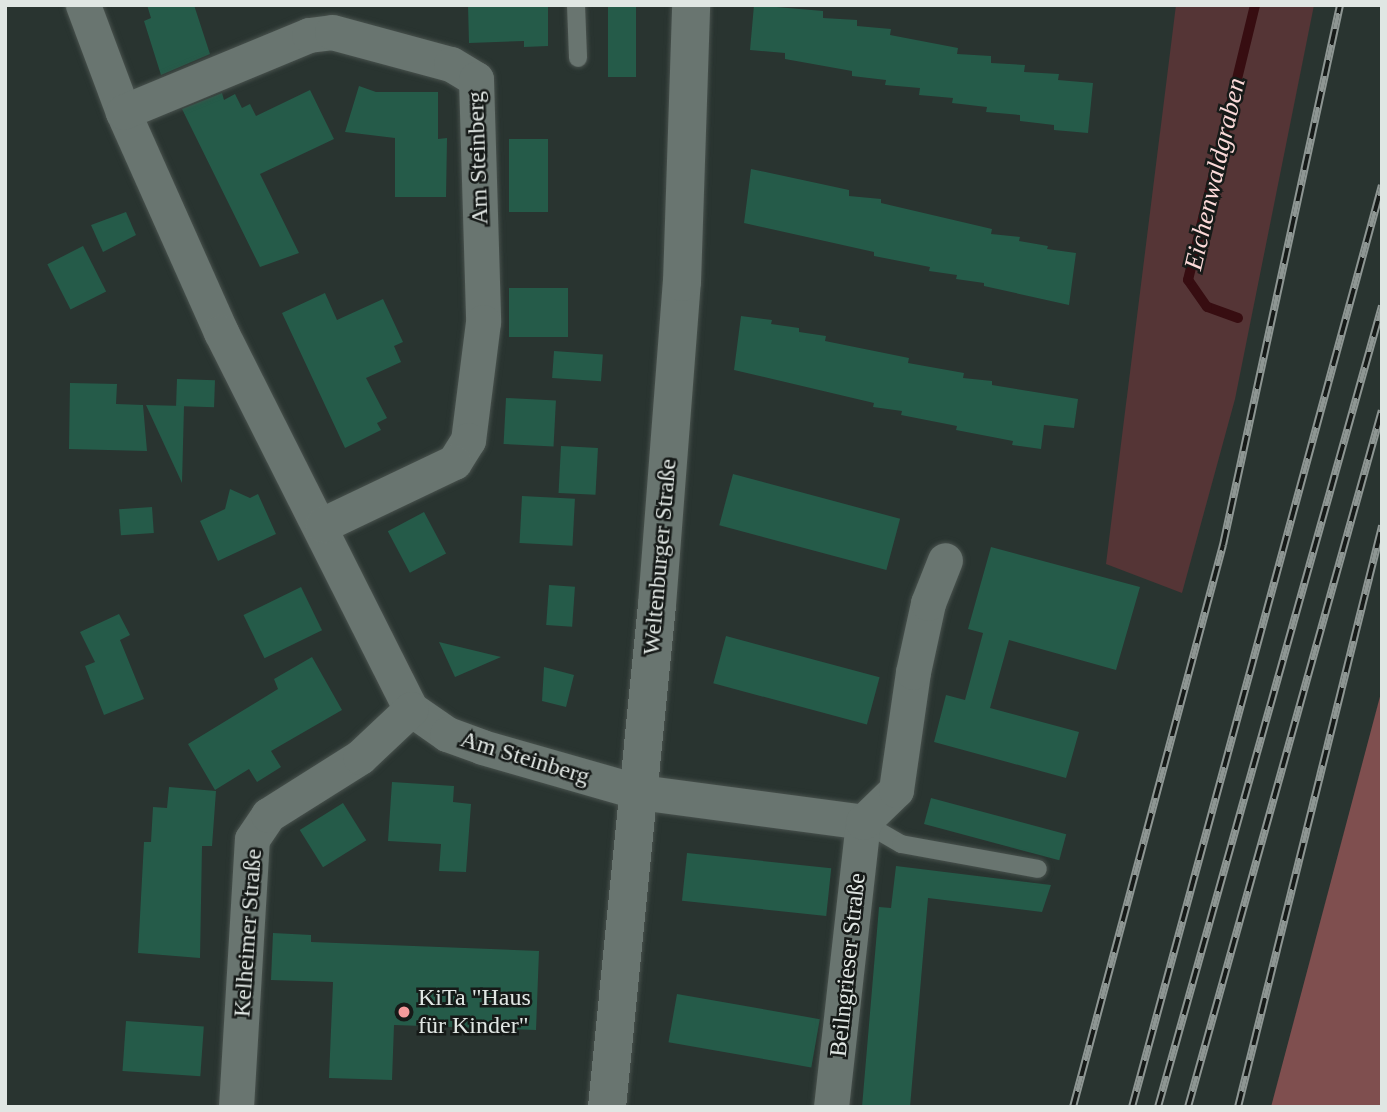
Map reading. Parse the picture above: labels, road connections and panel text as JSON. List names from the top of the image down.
{
  "streets": {
    "street": [
      "Am Steinberg",
      "Weltenburger Straße",
      "Kelheimer Straße",
      "Beilngrieser Straße"
    ]
  },
  "crossings": [
    ["Am Steinberg", "Weltenburger Straße"],
    ["Am Steinberg", "Kelheimer Straße"]
  ],
  "water": ["Eichenwaldgraben"],
  "places": ["KiTa \"Haus für Kinder\""]
}
